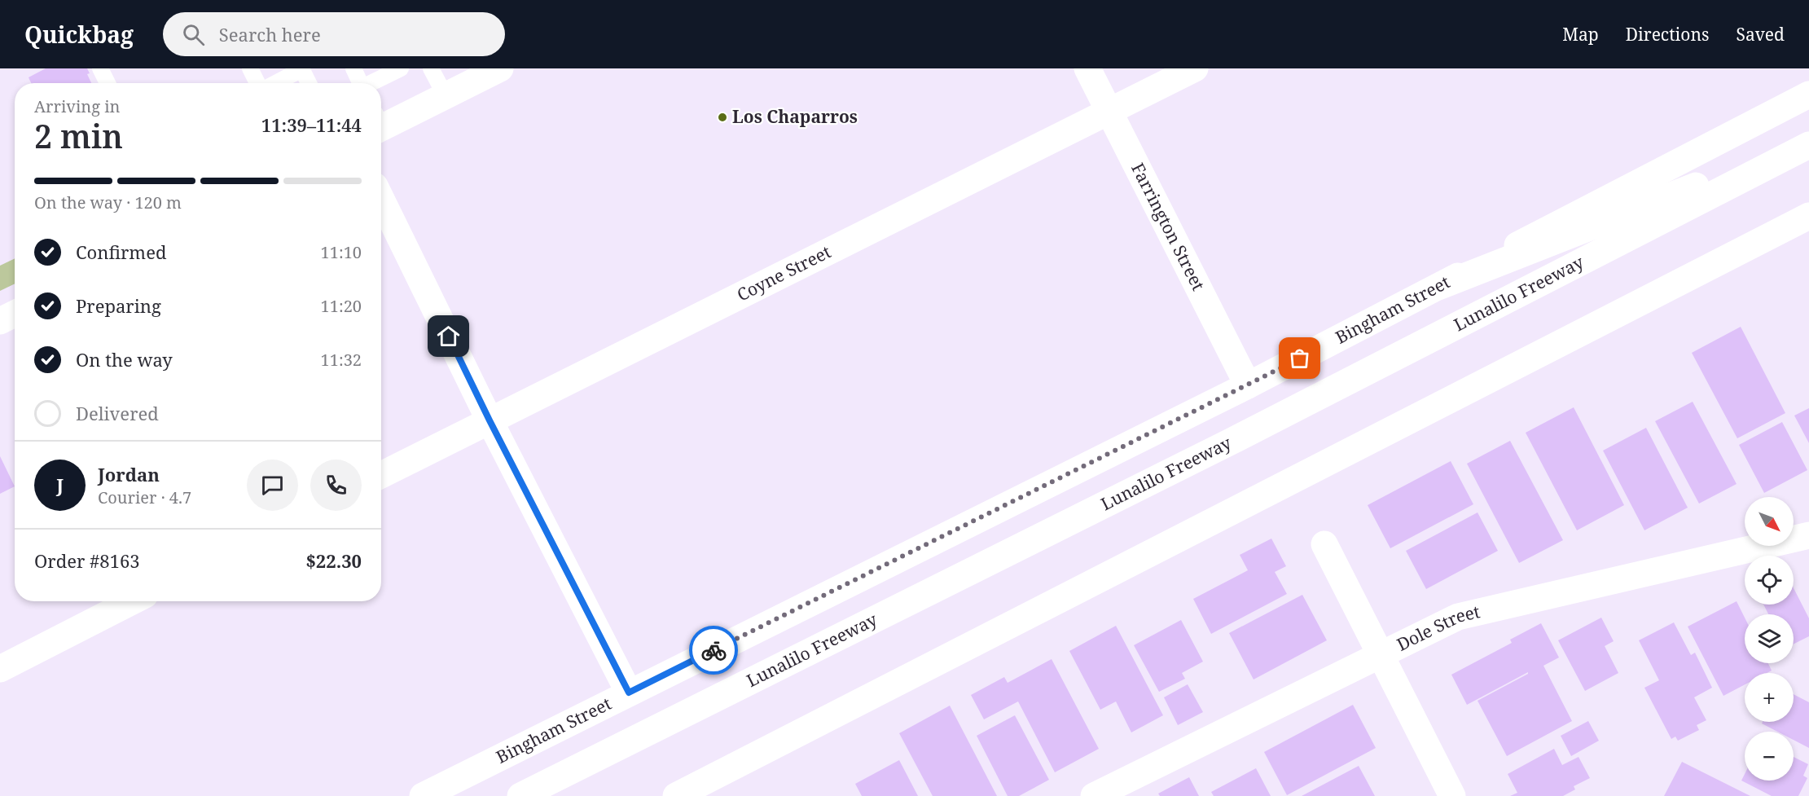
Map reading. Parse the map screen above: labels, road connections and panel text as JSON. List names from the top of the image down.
{
  "streets": {
    "main road": [
      "Farrington Street",
      "Coyne Street",
      "Lunalilo Freeway",
      "Bingham Street",
      "Dole Street"
    ]
  },
  "crossings": [
    ["Farrington Street", "Coyne Street"],
    ["Farrington Street", "Bingham Street"]
  ],
  "places": ["Los Chaparros"],
  "north": "bottom right",
  "page": {
    "header": "Quickbag",
    "search": "Search here",
    "nav": ["Map", "Directions", "Saved"],
    "heading": ["2 min", "Arriving in", "11:39–11:44"],
    "panel": [
      "Jordan",
      "Courier · 4.7",
      "Order #8163",
      "$22.30"
    ],
    "bar": "On the way · 120 m",
    "list": [
      ["Confirmed", "11:10"],
      ["Preparing", "11:20"],
      ["On the way", "11:32"],
      "Delivered"
    ],
    "round": "J",
    "map_buttons": ["+", "−"]
  }
}
